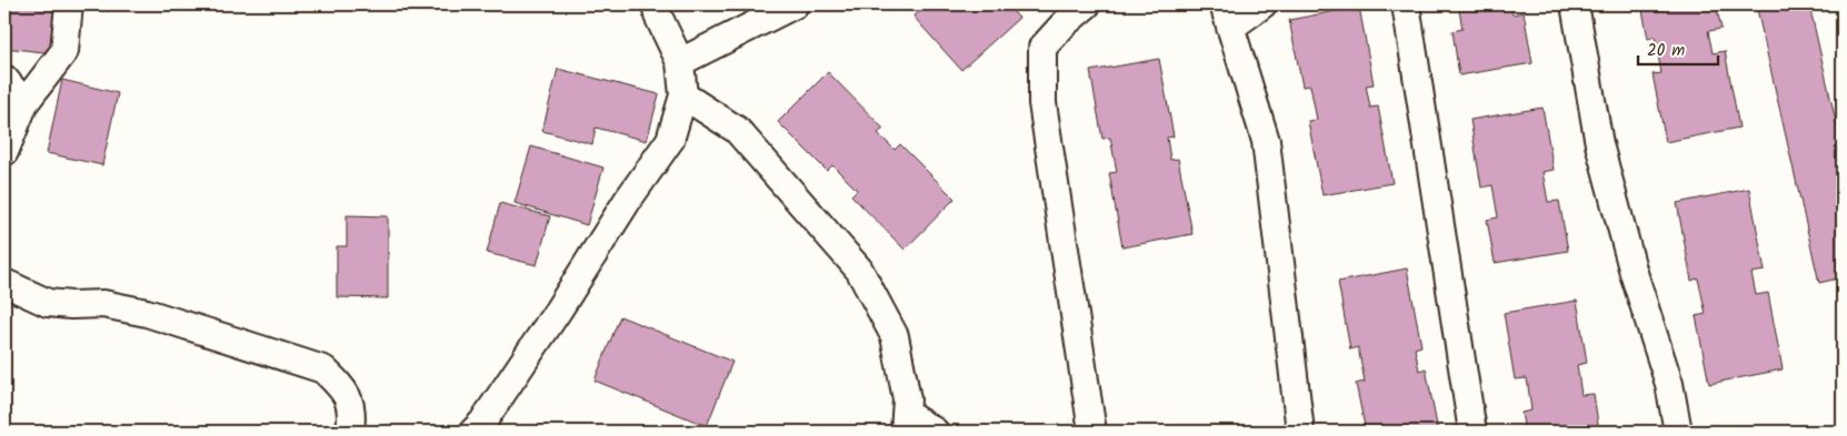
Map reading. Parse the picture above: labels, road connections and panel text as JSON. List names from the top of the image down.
{
  "scale_bar": "20 m"
}
